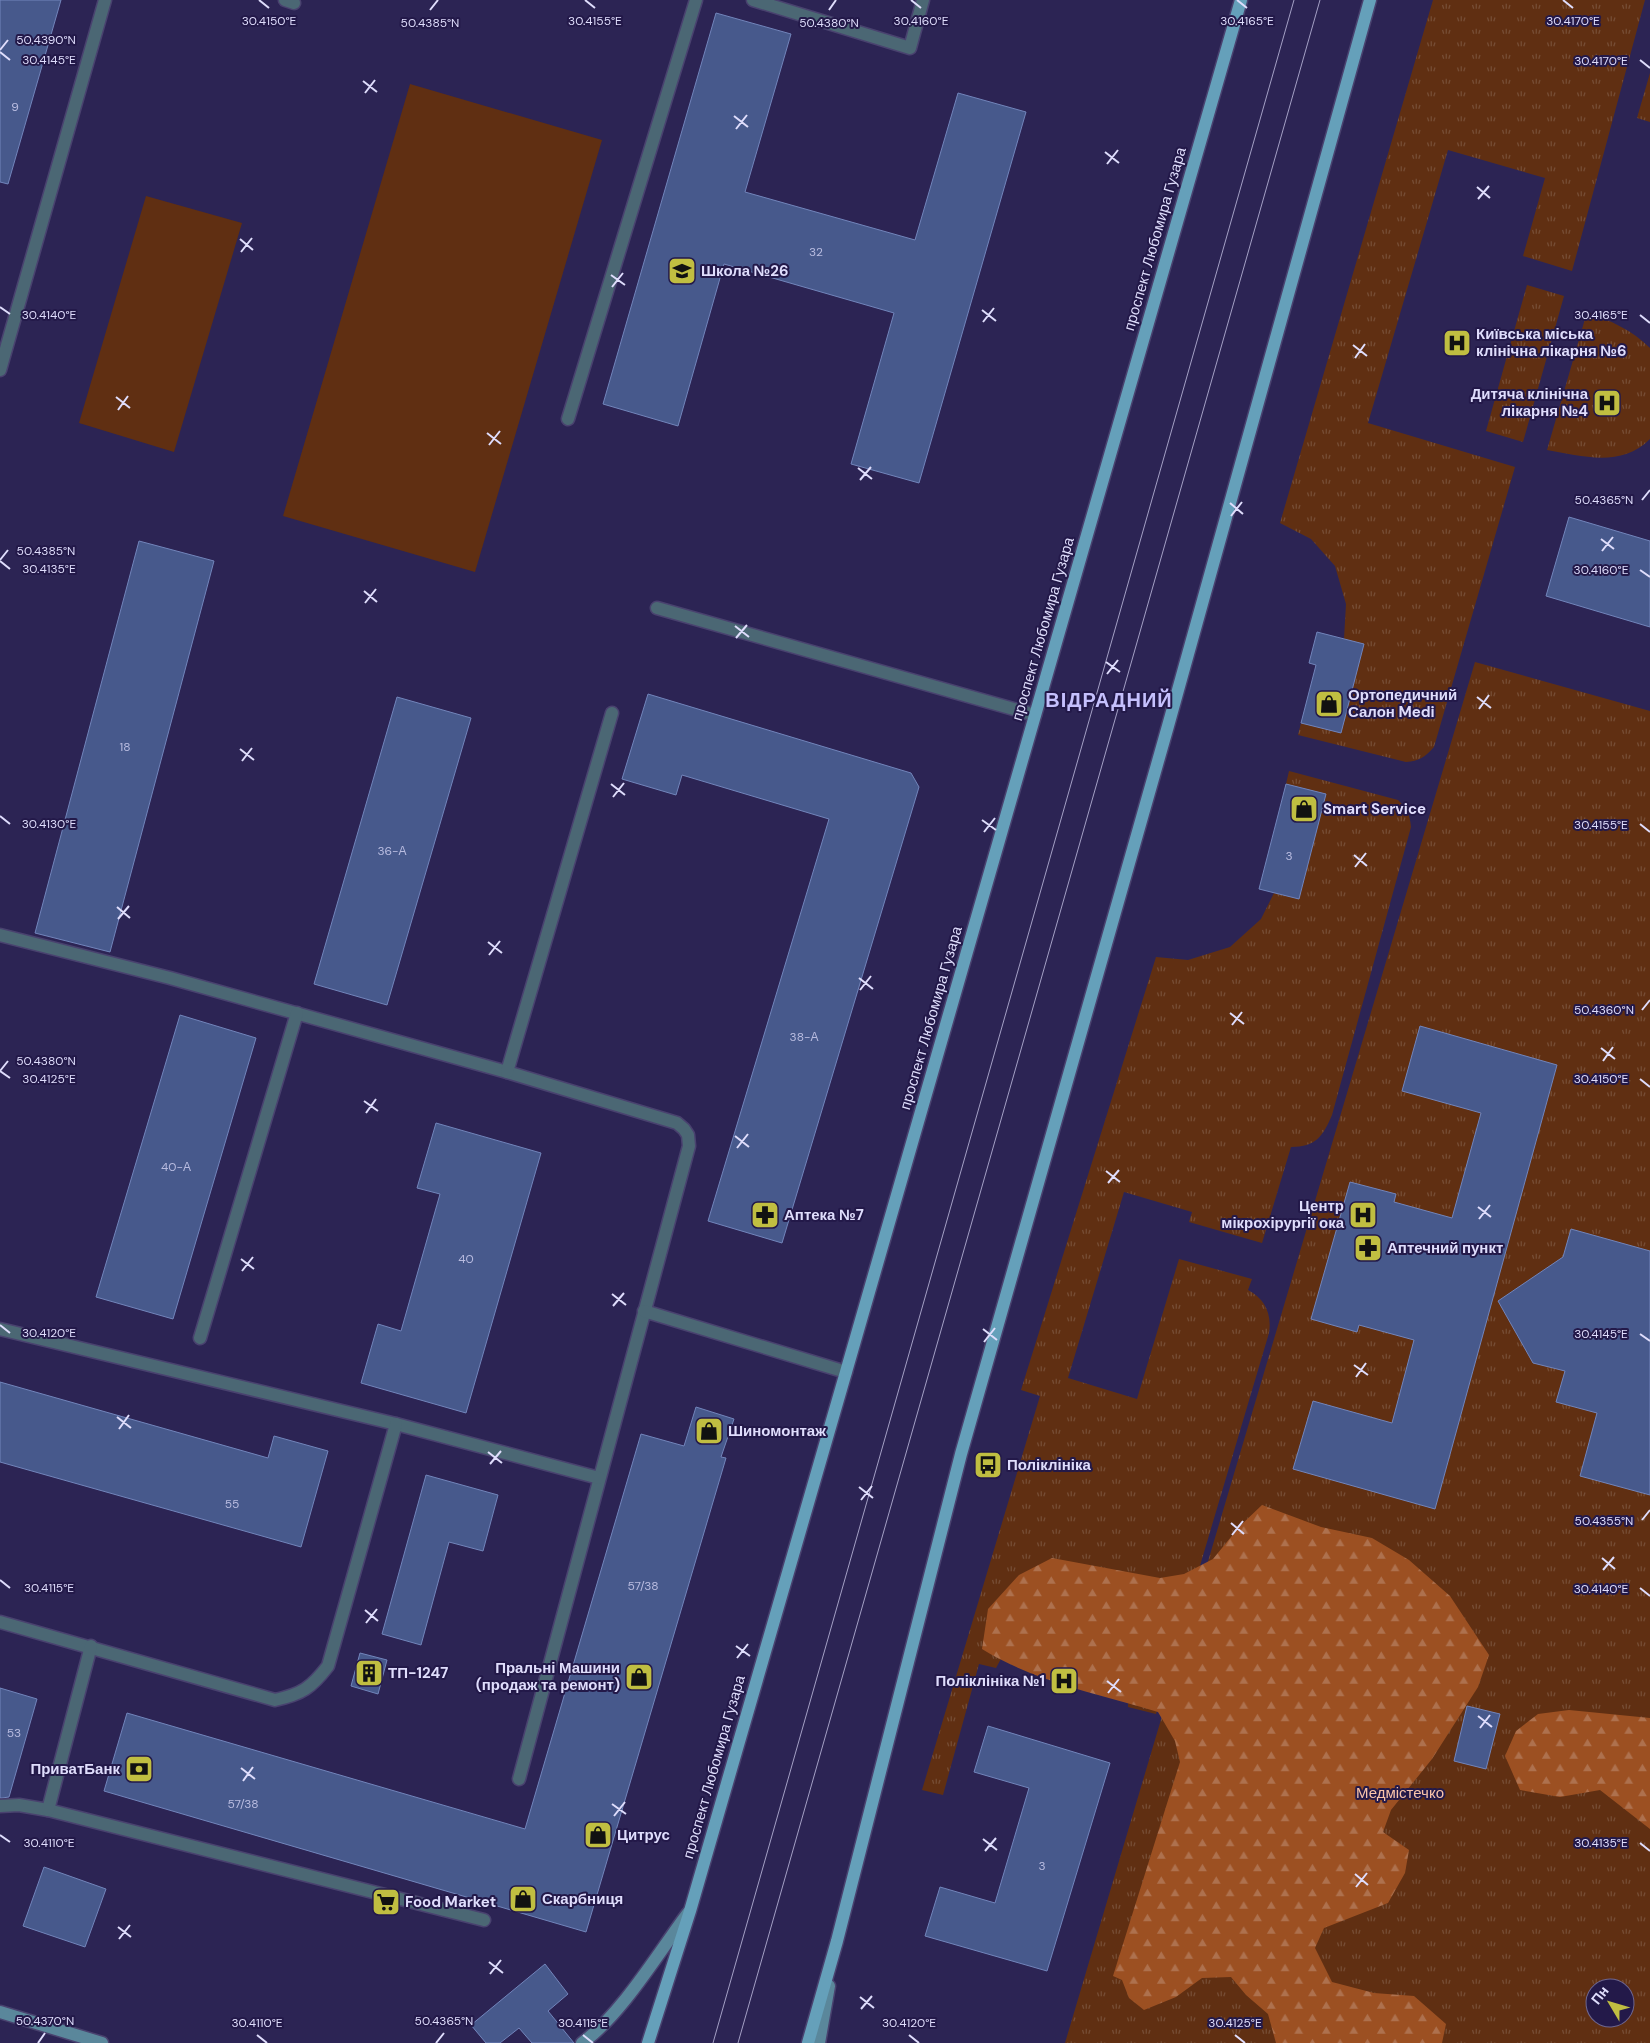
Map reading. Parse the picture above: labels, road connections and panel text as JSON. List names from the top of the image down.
{
  "streets": {
    "main road": ["проспект Любомира Гузара"]
  },
  "districts": ["ВІДРАДНИЙ"],
  "parks": ["Медмістечко"],
  "places": {
    "school or university": ["Школа №26"],
    "hospital": [
      "Київська міська клінічна лікарня №6",
      "Дитяча клінічна лікарня №4",
      "Центр мікрохірургії ока",
      "Поліклініка №1"
    ],
    "shop": [
      "Ортопедичний Салон Medi",
      "Smart Service",
      "Шиномонтаж",
      "Пральні Машини (продаж та ремонт)",
      "Цитрус",
      "Скарбниця"
    ],
    "pharmacy": ["Аптека №7", "Аптечний пункт"],
    "bus stop": ["Поліклініка"],
    "building": ["ТП-1247"],
    "bank": ["ПриватБанк"],
    "supermarket": ["Food Market"]
  },
  "house_numbers": [
    "9",
    "32",
    "18",
    "36-А",
    "3",
    "38-А",
    "40-А",
    "40",
    "55",
    "57/38",
    "53",
    "57/38",
    "3"
  ],
  "north": "top left",
  "coordinates": [
    "30.4150°E",
    "30.4155°E",
    "30.4160°E",
    "30.4170°E",
    "30.4165°E",
    "50.4385°N",
    "50.4380°N",
    "50.4390°N",
    "30.4145°E",
    "30.4140°E",
    "50.4365°N",
    "30.4135°E",
    "30.4130°E",
    "50.4360°N",
    "30.4125°E",
    "30.4120°E",
    "50.4355°N",
    "30.4115°E",
    "30.4110°E",
    "50.4370°N"
  ]
}
